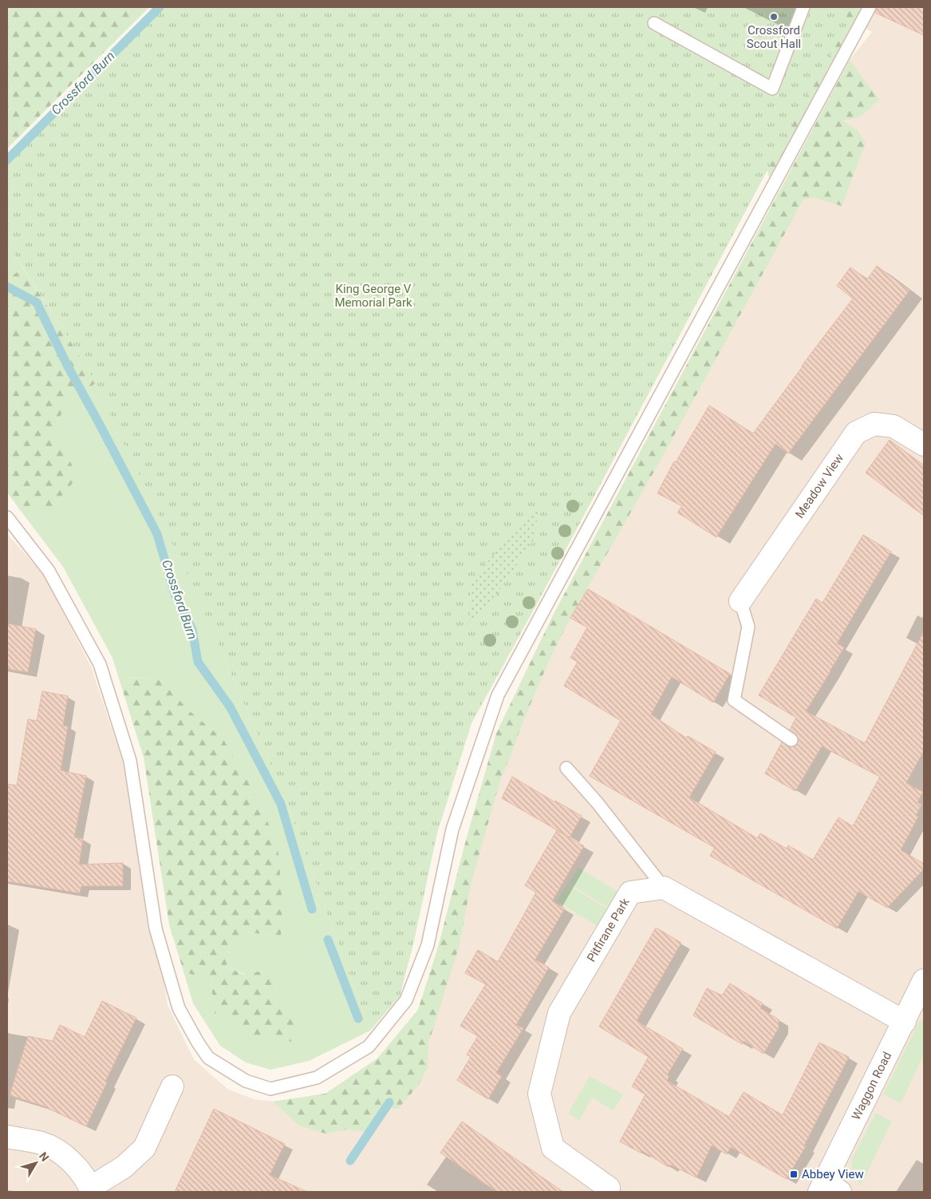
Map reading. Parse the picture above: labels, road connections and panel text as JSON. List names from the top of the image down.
{
  "streets": {
    "street": ["Meadow View", "Pitfirane Park", "Waggon Road"]
  },
  "water": ["Crossford Burn"],
  "parks": ["King George V Memorial Park"],
  "places": {
    "other": ["Crossford Scout Hall"],
    "transit": ["Abbey View"]
  },
  "north": "top right"
}
